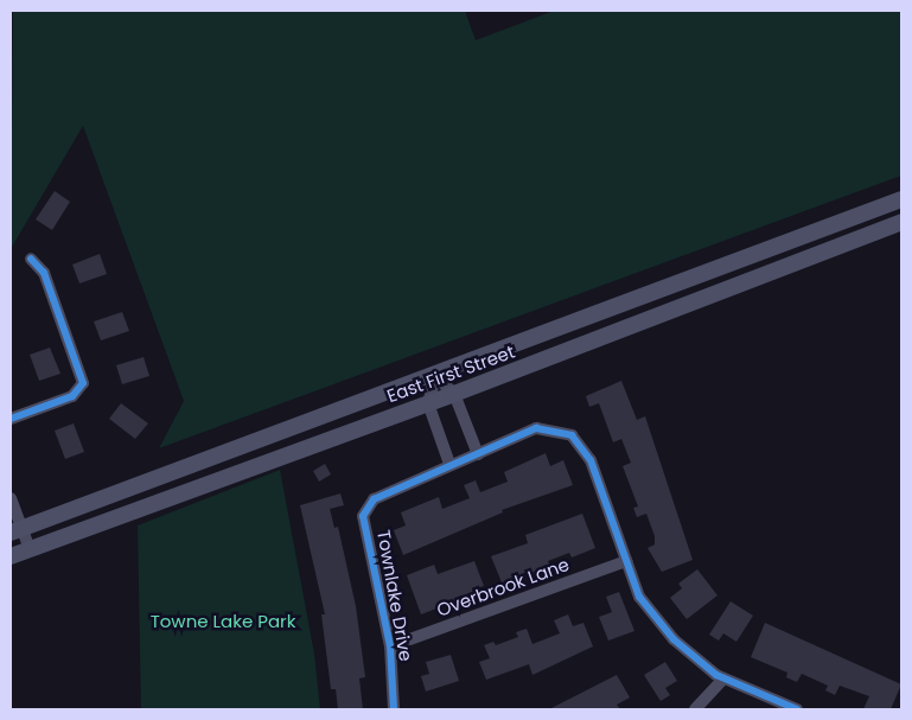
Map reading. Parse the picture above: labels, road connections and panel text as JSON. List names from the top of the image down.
{
  "streets": {
    "main road": ["East First Street"],
    "street": ["Overbrook Lane", "Townlake Drive"]
  },
  "crossings": [
    ["Overbrook Lane", "Townlake Drive"]
  ],
  "parks": ["Towne Lake Park"]
}
